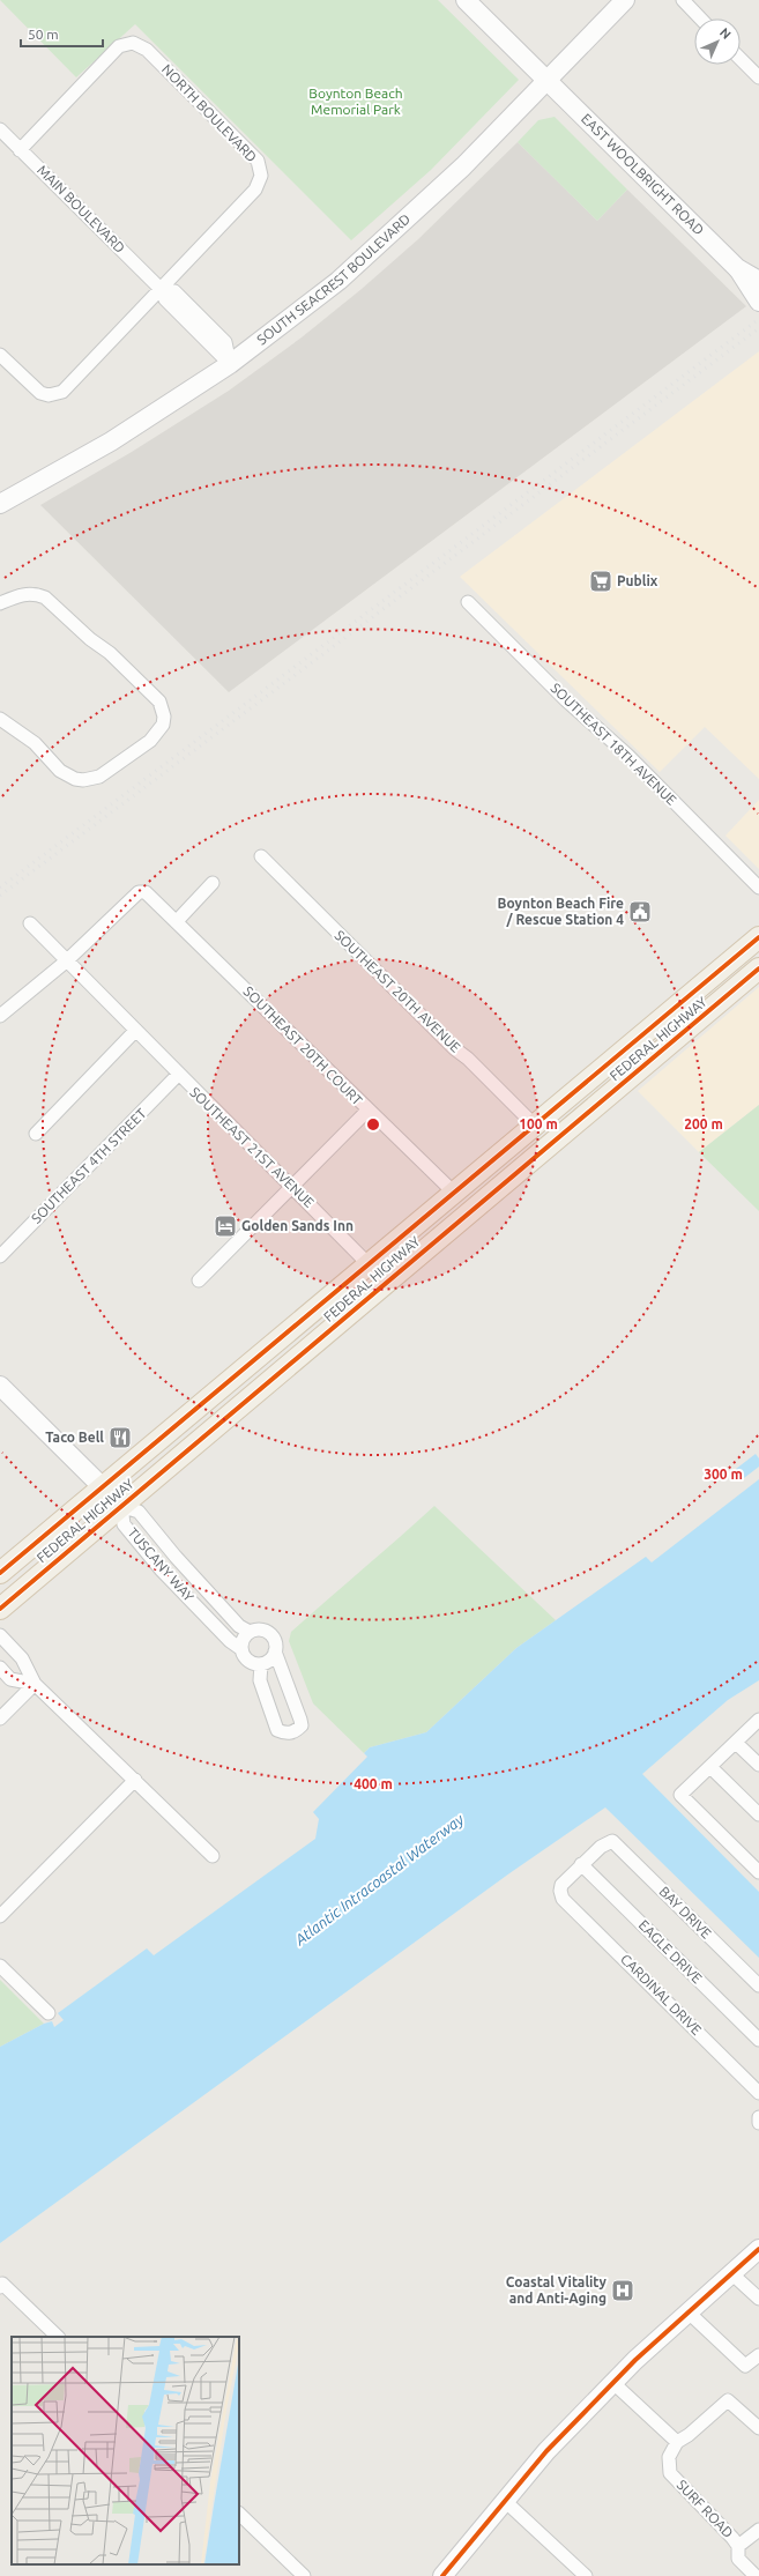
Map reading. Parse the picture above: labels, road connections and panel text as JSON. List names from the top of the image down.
{
  "streets": {
    "main road": ["FEDERAL HIGHWAY"],
    "street": [
      "NORTH BOULEVARD",
      "EAST WOOLBRIGHT ROAD",
      "MAIN BOULEVARD",
      "SOUTH SEACREST BOULEVARD",
      "SOUTHEAST 18TH AVENUE",
      "SOUTHEAST 20TH AVENUE",
      "SOUTHEAST 20TH COURT",
      "SOUTHEAST 21ST AVENUE",
      "SOUTHEAST 4TH STREET",
      "TUSCANY WAY",
      "BAY DRIVE",
      "EAGLE DRIVE",
      "CARDINAL DRIVE",
      "SURF ROAD"
    ]
  },
  "crossings": [
    ["NORTH BOULEVARD", "MAIN BOULEVARD"],
    ["EAST WOOLBRIGHT ROAD", "SOUTH SEACREST BOULEVARD"],
    ["MAIN BOULEVARD", "SOUTH SEACREST BOULEVARD"],
    ["SOUTHEAST 20TH AVENUE", "FEDERAL HIGHWAY"],
    ["FEDERAL HIGHWAY", "SOUTHEAST 20TH COURT"],
    ["FEDERAL HIGHWAY", "SOUTHEAST 21ST AVENUE"],
    ["FEDERAL HIGHWAY", "TUSCANY WAY"],
    ["SOUTHEAST 20TH COURT", "SOUTHEAST 21ST AVENUE"],
    ["SOUTHEAST 21ST AVENUE", "SOUTHEAST 4TH STREET"],
    ["BAY DRIVE", "EAGLE DRIVE"],
    ["BAY DRIVE", "CARDINAL DRIVE"],
    ["EAGLE DRIVE", "CARDINAL DRIVE"]
  ],
  "water": ["Atlantic Intracoastal Waterway"],
  "parks": ["Boynton Beach Memorial Park"],
  "places": {
    "supermarket": ["Publix"],
    "public building": ["Boynton Beach Fire / Rescue Station 4"],
    "hotel": ["Golden Sands Inn"],
    "restaurant": ["Taco Bell"],
    "hospital": ["Coastal Vitality and Anti-Aging"]
  },
  "scale_bar": "50 m",
  "north": "top right",
  "rings": [
    "100 m",
    "200 m",
    "300 m",
    "400 m"
  ]
}
